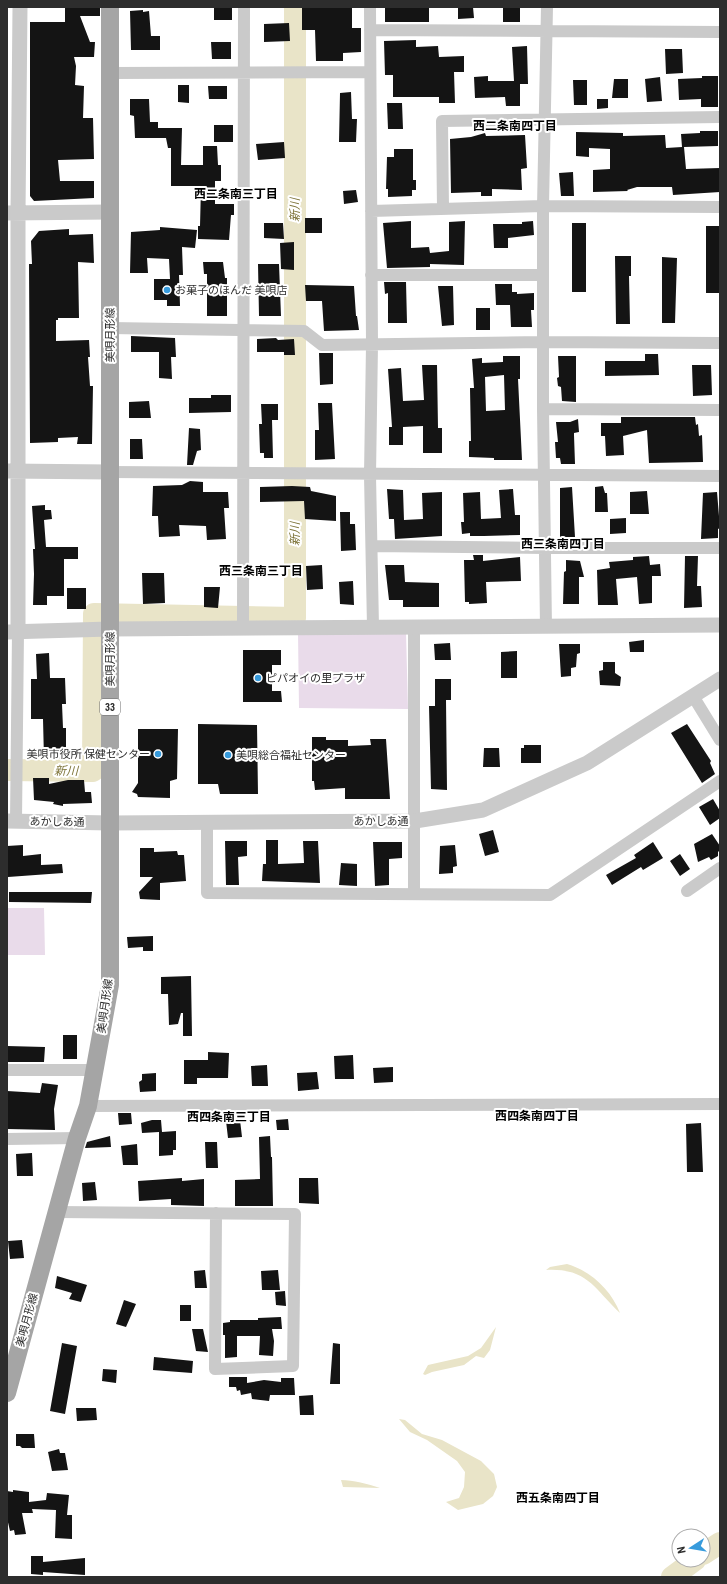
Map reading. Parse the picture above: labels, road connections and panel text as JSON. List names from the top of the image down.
{
  "streets": {
    "main road": ["美唄月形線", "33"],
    "street": ["あかしあ通"]
  },
  "crossings": [
    ["美唄月形線", "あかしあ通"]
  ],
  "districts": [
    "西二条南四丁目",
    "西二条南三丁目",
    "西三条南四丁目",
    "西三条南三丁目",
    "西四条南四丁目",
    "西四条南三丁目",
    "西五条南四丁目"
  ],
  "water": ["新川"],
  "places": [
    "お菓子のほんだ 美唄店",
    "ピパオイの里プラザ",
    "美唄市役所 保健センター",
    "美唄総合福祉センター"
  ],
  "north": "left"
}
